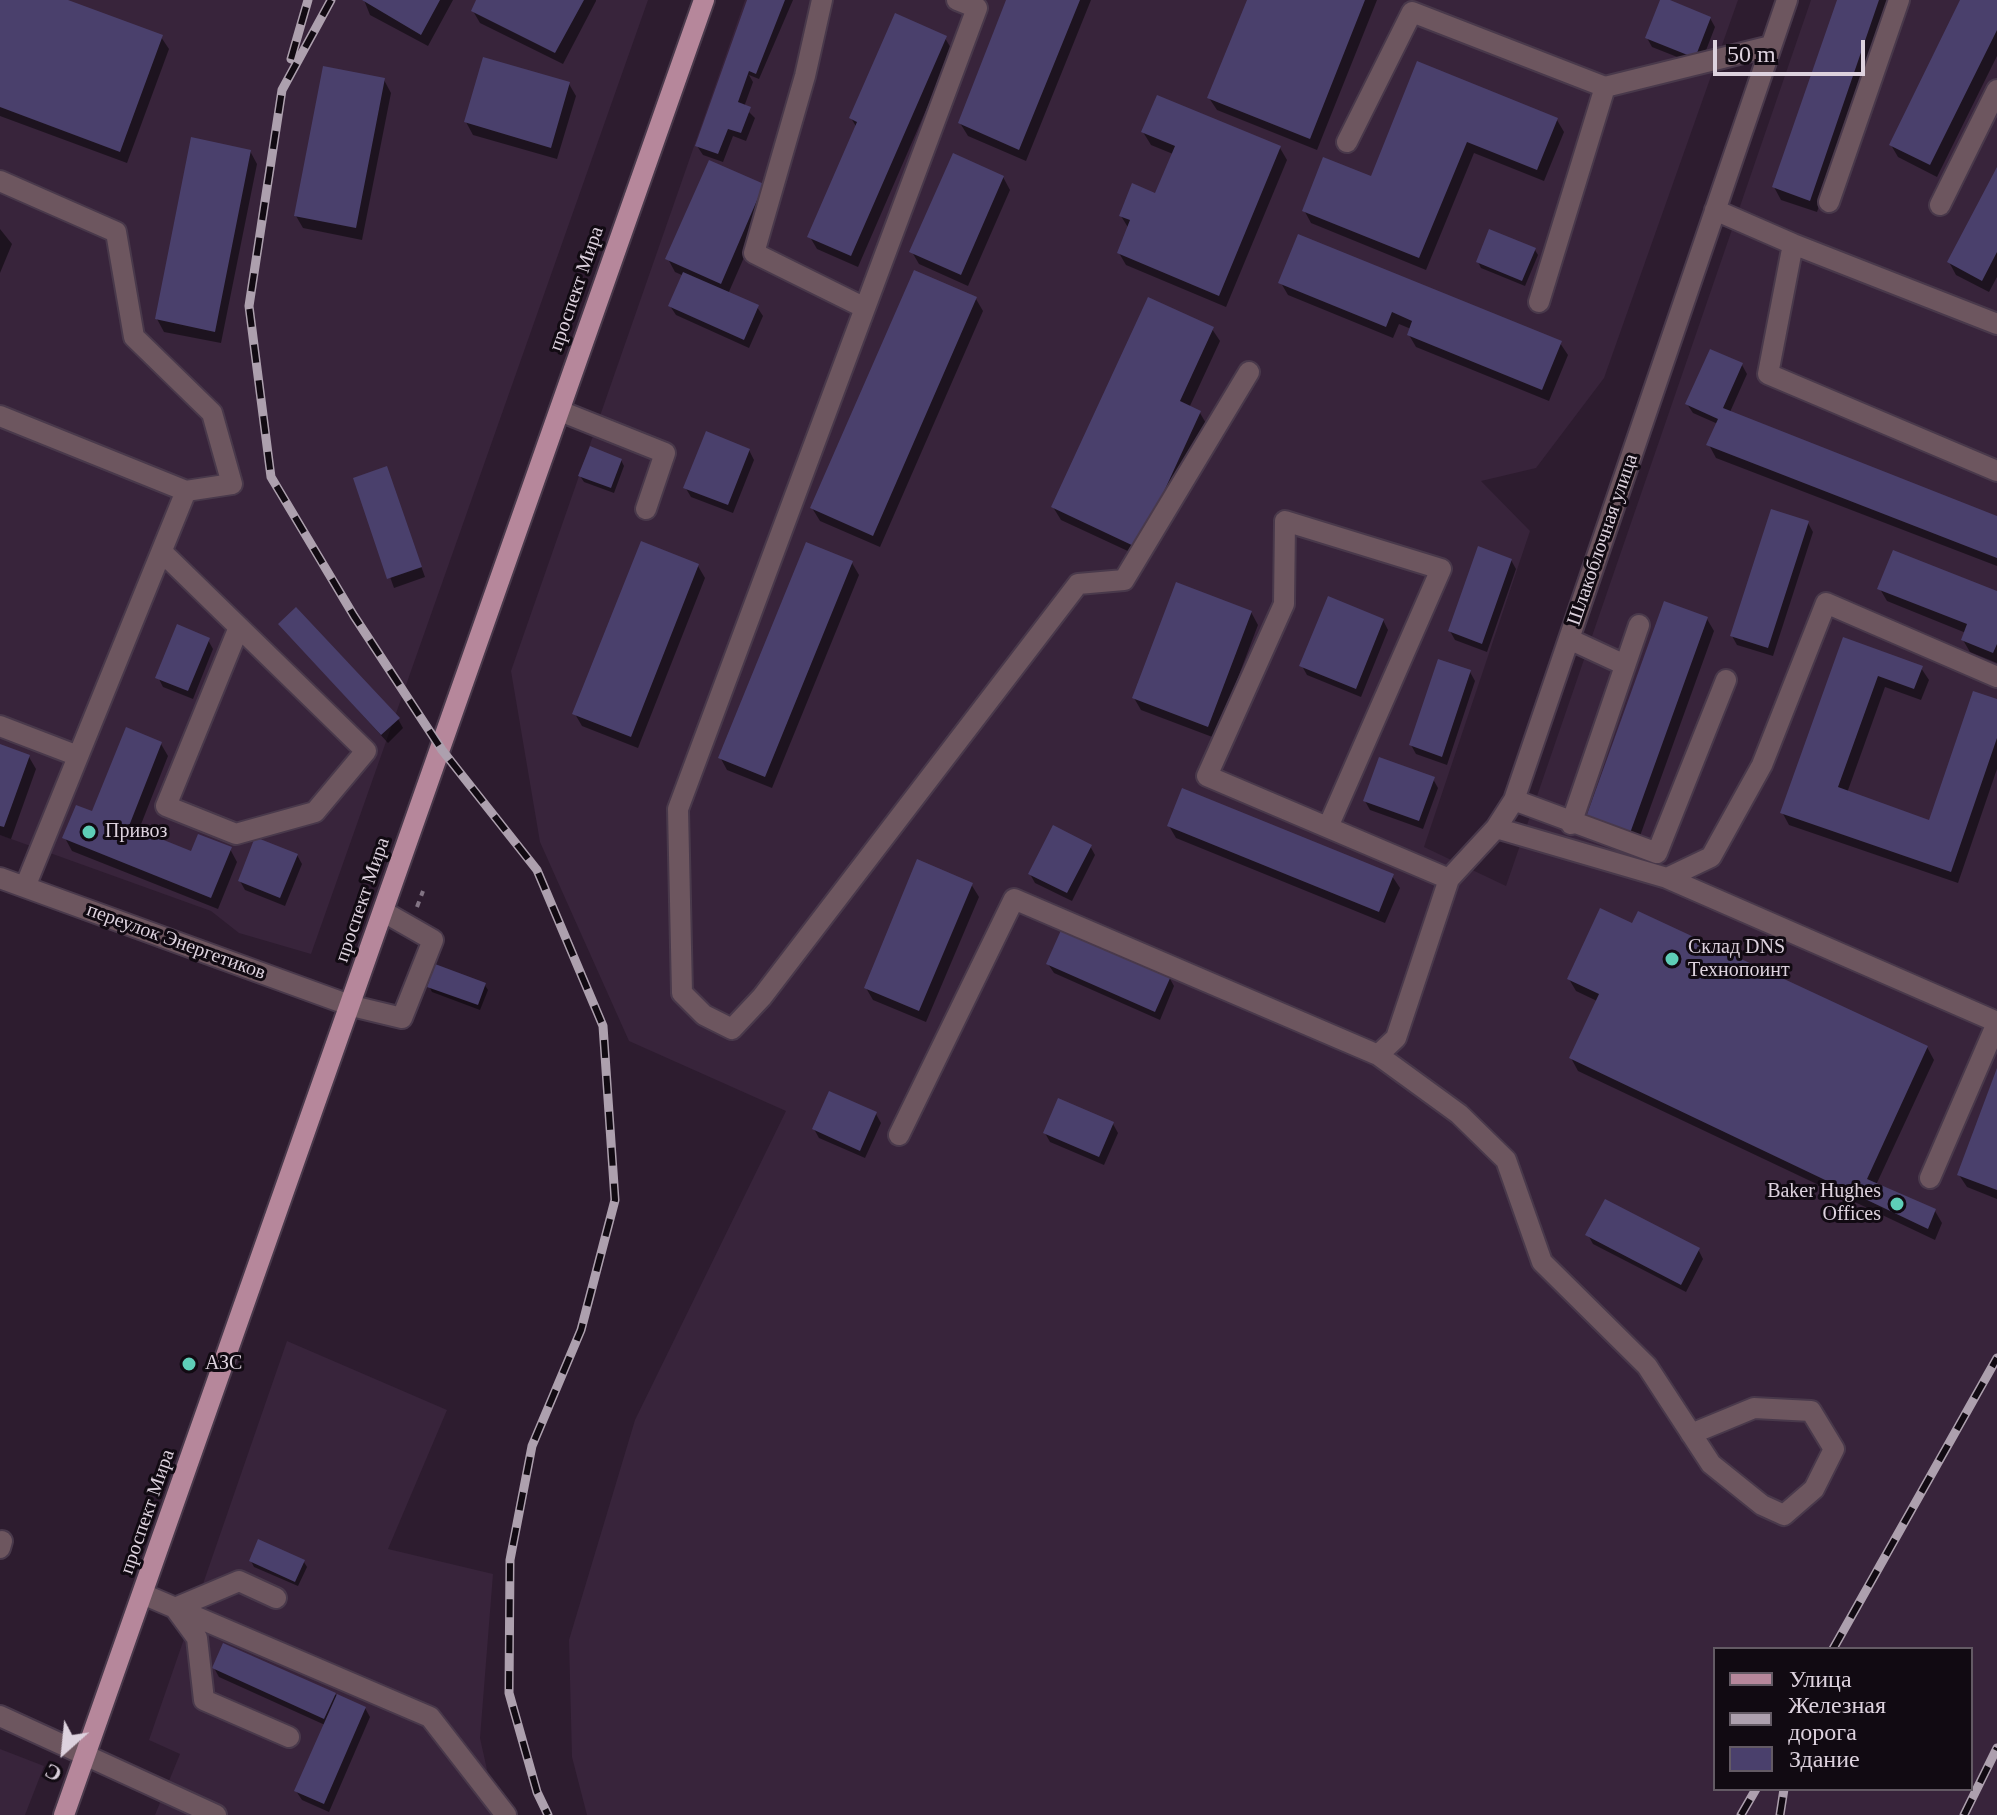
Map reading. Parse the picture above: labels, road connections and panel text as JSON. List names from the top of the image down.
{
  "streets": {
    "main road": ["проспект Мира"],
    "street": ["Шлакоблочная улица", "переулок Энергетиков"]
  },
  "crossings": [
    ["проспект Мира", "переулок Энергетиков"]
  ],
  "places": [
    "Привоз",
    "Склад DNS Технопоинт",
    "Baker Hughes Offices",
    "АЗС"
  ],
  "legend": ["Улица", "Железная дорога", "Здание"],
  "scale_bar": "50 m",
  "north": "bottom left"
}
